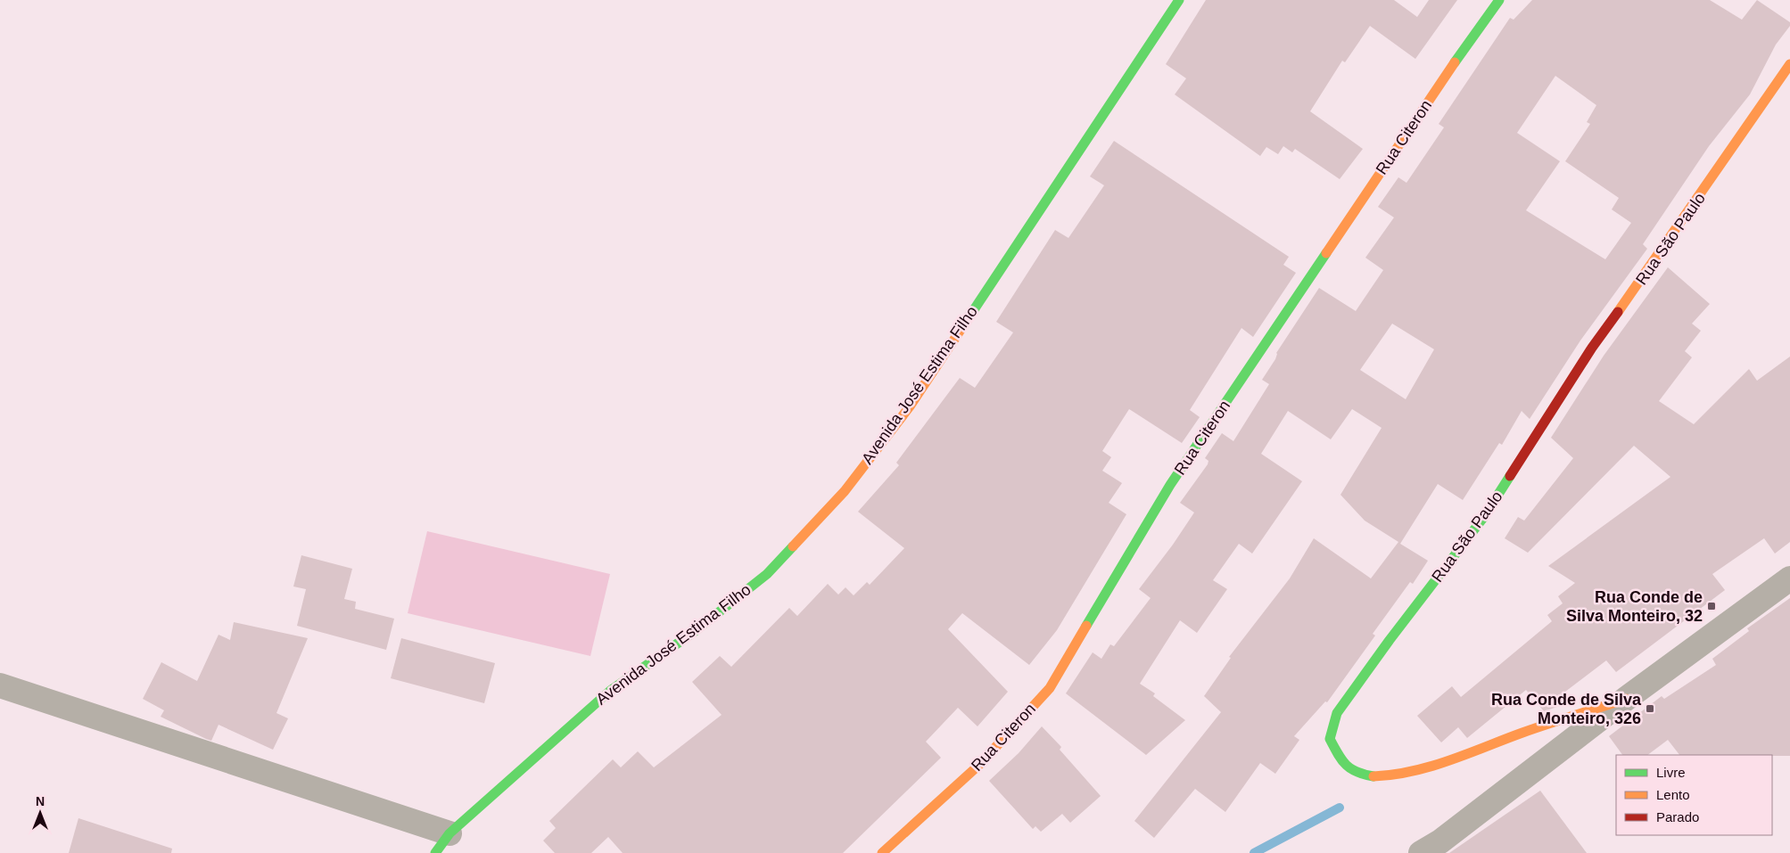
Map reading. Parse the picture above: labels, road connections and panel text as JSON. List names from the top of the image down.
{
  "streets": {
    "street": ["Rua Citeron", "Rua São Paulo", "Avenida José Estima Filho"]
  },
  "places": {
    "transit": ["Rua Conde de Silva Monteiro, 32", "Rua Conde de Silva Monteiro, 326"]
  },
  "legend": ["Livre", "Lento", "Parado"],
  "north": "top"
}
